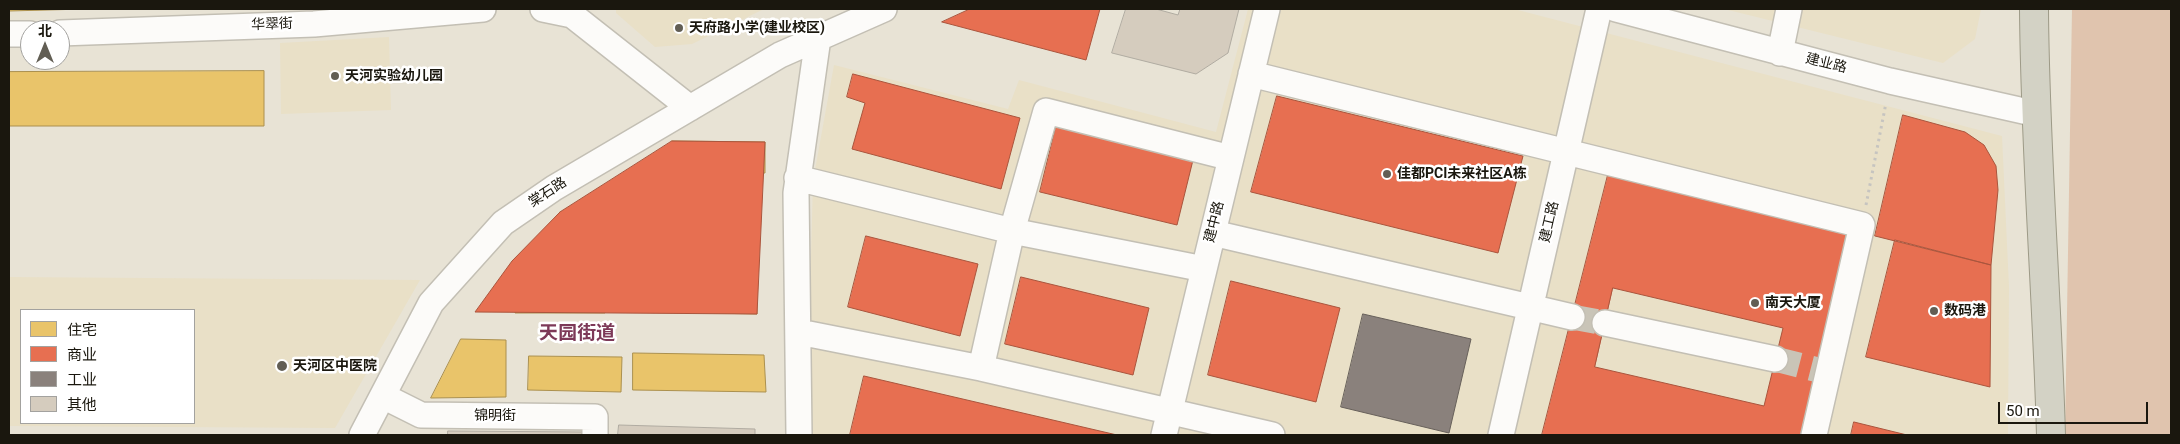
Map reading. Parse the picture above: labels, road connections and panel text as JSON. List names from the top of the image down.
{
  "streets": {
    "street": [
      "华翠街",
      "建业路",
      "棠石路",
      "建中路",
      "建工路",
      "锦明街"
    ]
  },
  "crossings": [
    ["棠石路", "锦明街"]
  ],
  "districts": ["天园街道"],
  "places": [
    "天府路小学(建业校区)",
    "天河实验幼儿园",
    "佳都PCI未来社区A栋",
    "南天大厦",
    "数码港",
    "天河区中医院"
  ],
  "legend": [
    "住宅",
    "商业",
    "工业",
    "其他"
  ],
  "scale_bar": "50 m",
  "north": "top"
}
